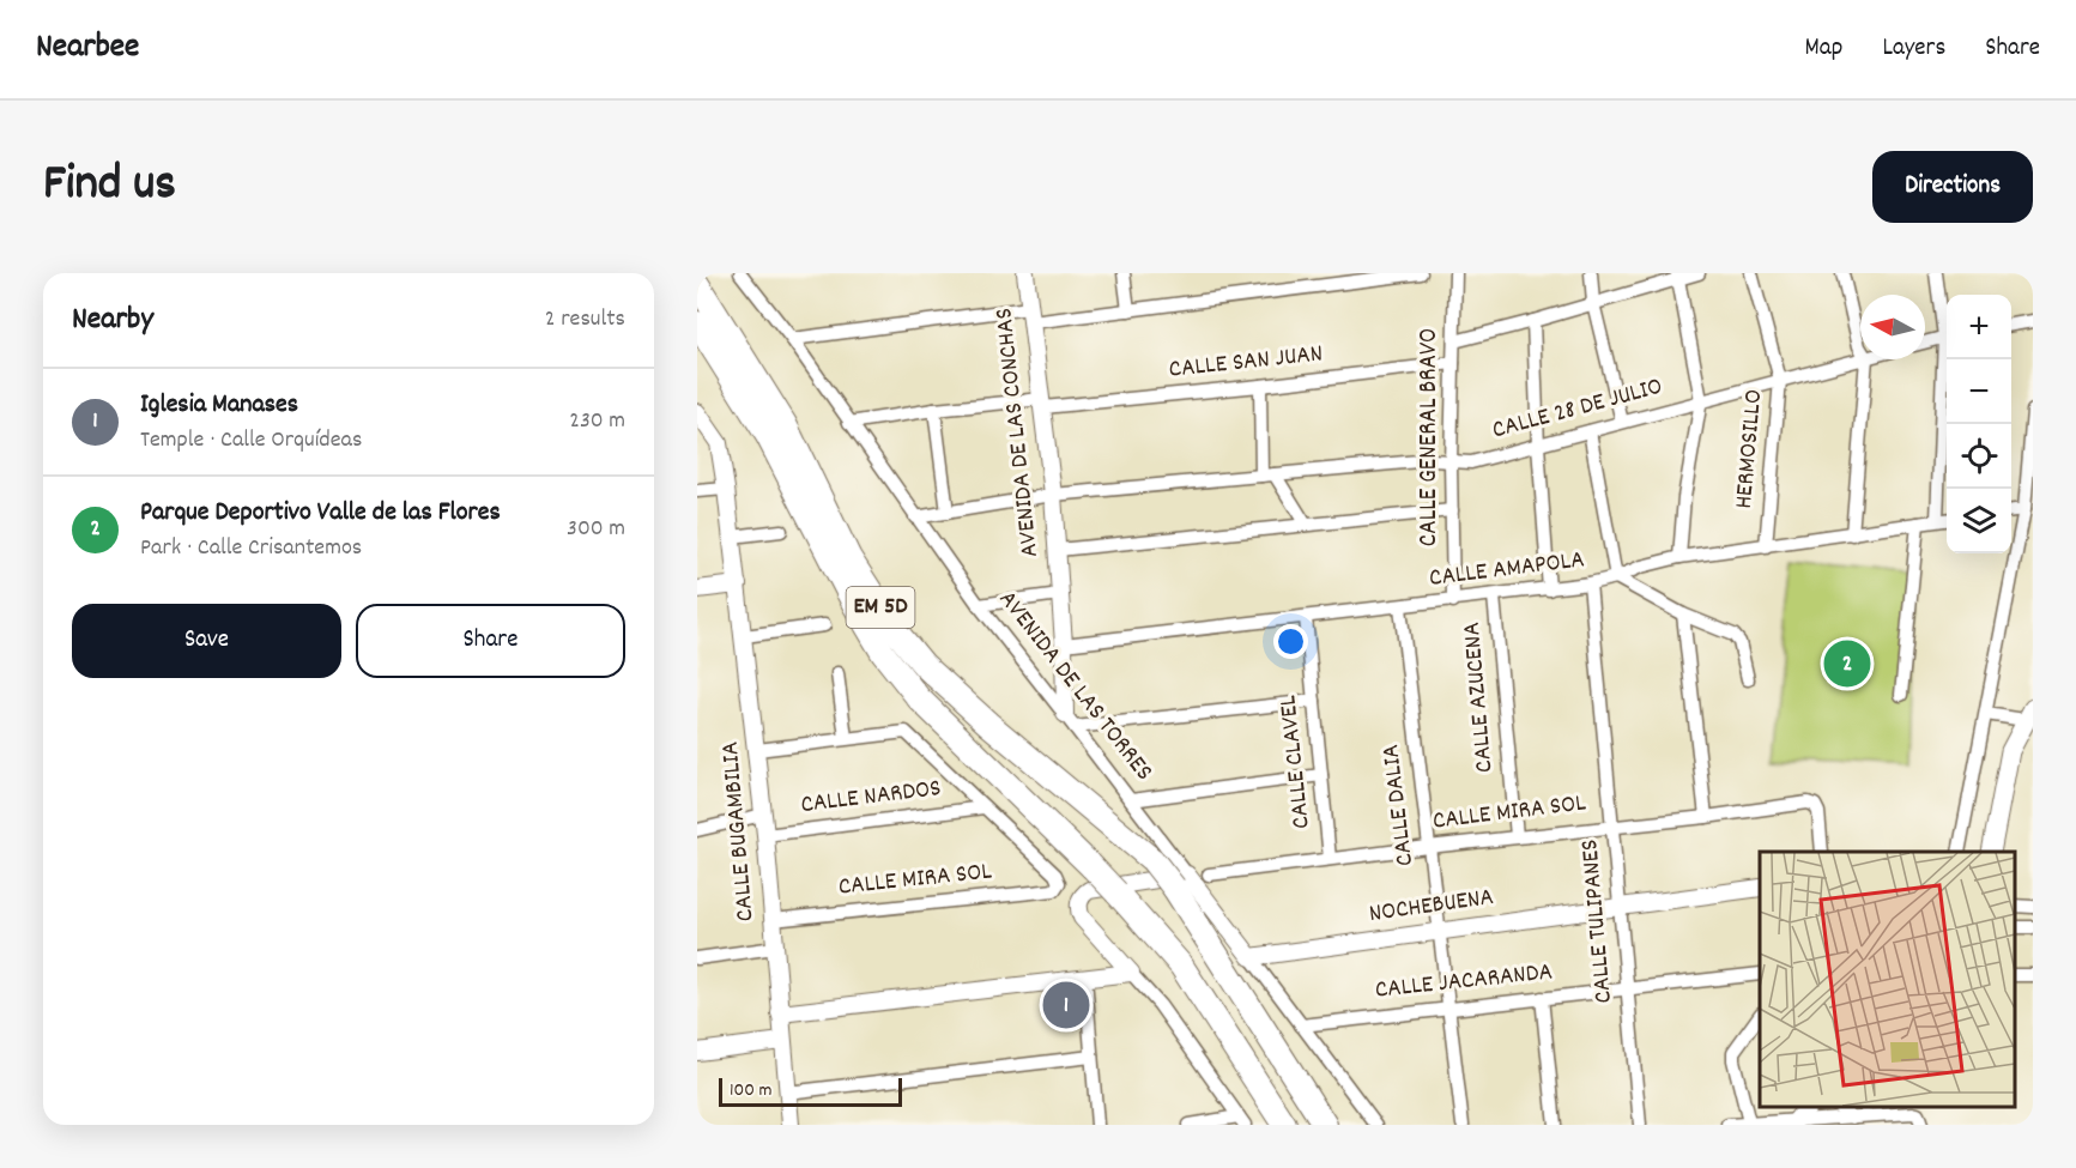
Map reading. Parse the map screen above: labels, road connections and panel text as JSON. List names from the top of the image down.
{
  "streets": {
    "highway": ["EM 5D"],
    "street": [
      "CALLE SAN JUAN",
      "CALLE 28 DE JULIO",
      "AVENIDA DE LAS CONCHAS",
      "CALLE GENERAL BRAVO",
      "HERMOSILLO",
      "CALLE AMAPOLA",
      "AVENIDA DE LAS TORRES",
      "CALLE AZUCENA",
      "CALLE CLAVEL",
      "CALLE NARDOS",
      "CALLE DALIA",
      "CALLE MIRA SOL",
      "CALLE BUGAMBILIA",
      "NOCHEBUENA",
      "CALLE TULIPANES",
      "CALLE JACARANDA"
    ]
  },
  "crossings": [
    ["CALLE SAN JUAN", "AVENIDA DE LAS CONCHAS"],
    ["CALLE SAN JUAN", "CALLE GENERAL BRAVO"],
    ["CALLE SAN JUAN", "AVENIDA DE LAS TORRES"],
    ["CALLE 28 DE JULIO", "AVENIDA DE LAS CONCHAS"],
    ["CALLE 28 DE JULIO", "CALLE GENERAL BRAVO"],
    ["CALLE 28 DE JULIO", "HERMOSILLO"],
    ["CALLE 28 DE JULIO", "AVENIDA DE LAS TORRES"],
    ["AVENIDA DE LAS CONCHAS", "CALLE AMAPOLA"],
    ["AVENIDA DE LAS CONCHAS", "AVENIDA DE LAS TORRES"],
    ["CALLE GENERAL BRAVO", "CALLE AMAPOLA"],
    ["HERMOSILLO", "CALLE AMAPOLA"],
    ["CALLE AMAPOLA", "CALLE AZUCENA"],
    ["CALLE AMAPOLA", "CALLE CLAVEL"],
    ["CALLE AMAPOLA", "CALLE DALIA"],
    ["CALLE AMAPOLA", "CALLE TULIPANES"],
    ["EM 5D", "AVENIDA DE LAS TORRES"],
    ["AVENIDA DE LAS TORRES", "NOCHEBUENA"],
    ["AVENIDA DE LAS TORRES", "CALLE JACARANDA"],
    ["CALLE AZUCENA", "CALLE MIRA SOL"],
    ["CALLE CLAVEL", "CALLE MIRA SOL"],
    ["CALLE NARDOS", "CALLE MIRA SOL"],
    ["CALLE NARDOS", "CALLE BUGAMBILIA"],
    ["CALLE DALIA", "CALLE MIRA SOL"],
    ["CALLE DALIA", "NOCHEBUENA"],
    ["CALLE DALIA", "CALLE JACARANDA"],
    ["CALLE MIRA SOL", "CALLE BUGAMBILIA"],
    ["CALLE MIRA SOL", "CALLE TULIPANES"],
    ["NOCHEBUENA", "CALLE TULIPANES"],
    ["CALLE TULIPANES", "CALLE JACARANDA"]
  ],
  "scale_bar": "100 m",
  "north": "left",
  "page": {
    "header": "Nearbee",
    "nav": ["Map", "Layers", "Share"],
    "title": "Find us",
    "buttons": [
      "Directions",
      ["Save", "Share"]
    ],
    "heading": ["Nearby", "2 results"],
    "map_buttons": ["+", "−"],
    "list": [
      {
        "mark": "1",
        "name": "Iglesia Manases",
        "note": "Temple · Calle Orquídeas",
        "value": "230 m"
      },
      {
        "mark": "2",
        "name": "Parque Deportivo Valle de las Flores",
        "note": "Park · Calle Crisantemos",
        "value": "300 m"
      }
    ],
    "pins": ["2", "1"],
    "scale": "100 m"
  }
}
